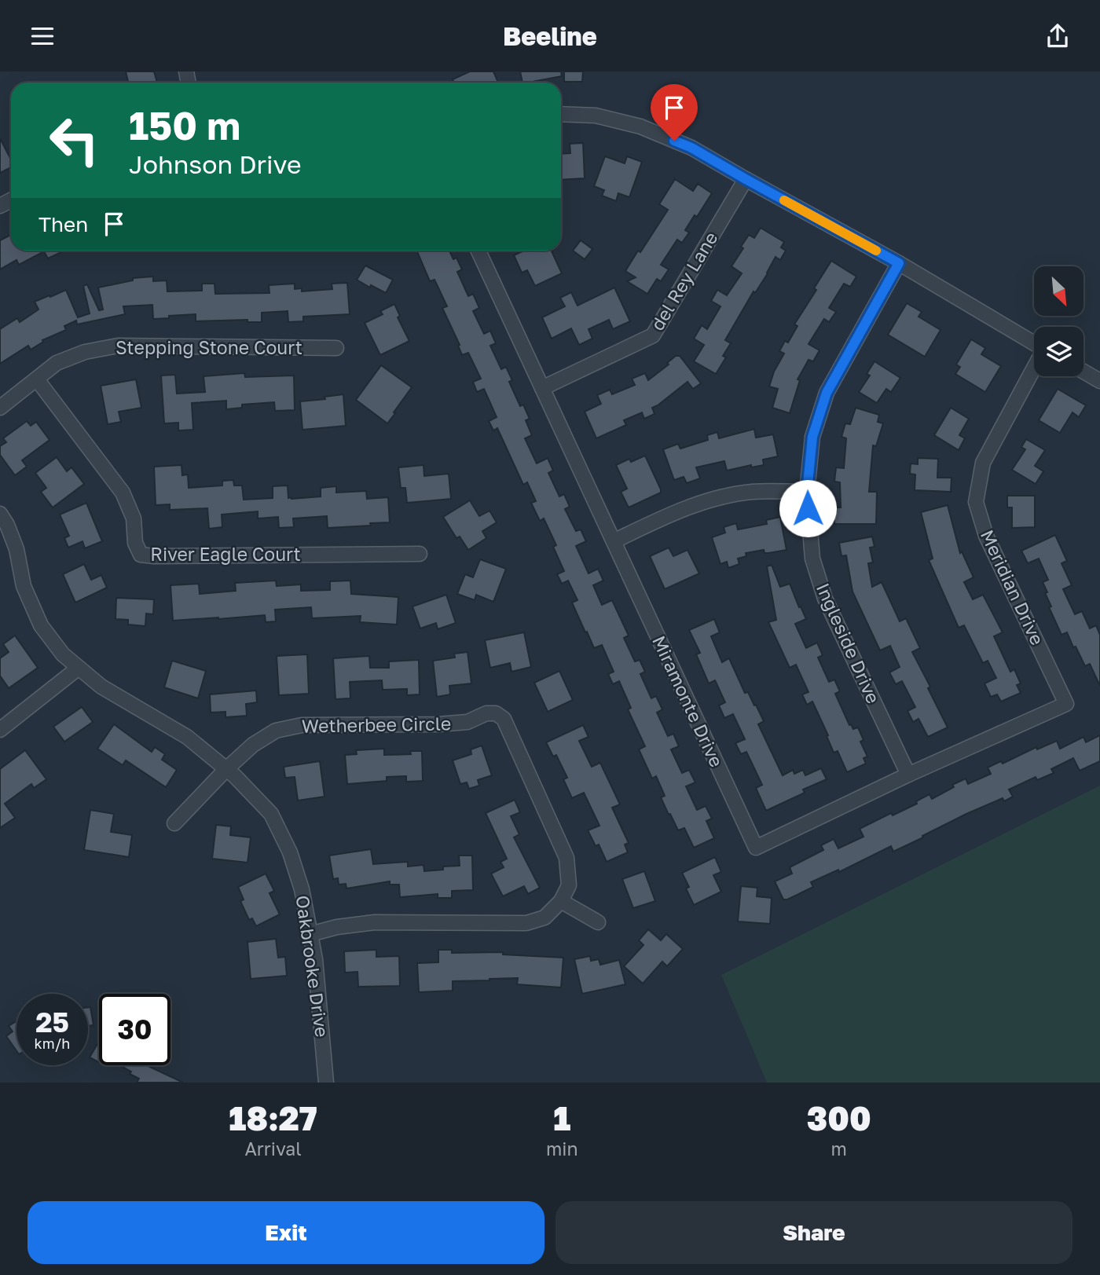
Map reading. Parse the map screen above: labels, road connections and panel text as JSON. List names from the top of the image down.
{
  "streets": {
    "street": [
      "del Rey Lane",
      "Stepping Stone Court",
      "River Eagle Court",
      "Meridian Drive",
      "Ingleside Drive",
      "Miramonte Drive",
      "Wetherbee Circle",
      "Oakbrooke Drive"
    ]
  },
  "crossings": [
    ["del Rey Lane", "Miramonte Drive"],
    ["Stepping Stone Court", "River Eagle Court"],
    ["Meridian Drive", "Miramonte Drive"],
    ["Ingleside Drive", "Miramonte Drive"],
    ["Wetherbee Circle", "Oakbrooke Drive"]
  ],
  "north": "bottom right",
  "page": {
    "header": "Beeline",
    "turn": ["150 m", "Johnson Drive"],
    "then": "Then",
    "speed": "25 km/h",
    "limit": "30",
    "eta": [
      "18:27",
      "Arrival",
      "1",
      "min",
      "300",
      "m"
    ],
    "buttons": ["Exit", "Share"]
  }
}
